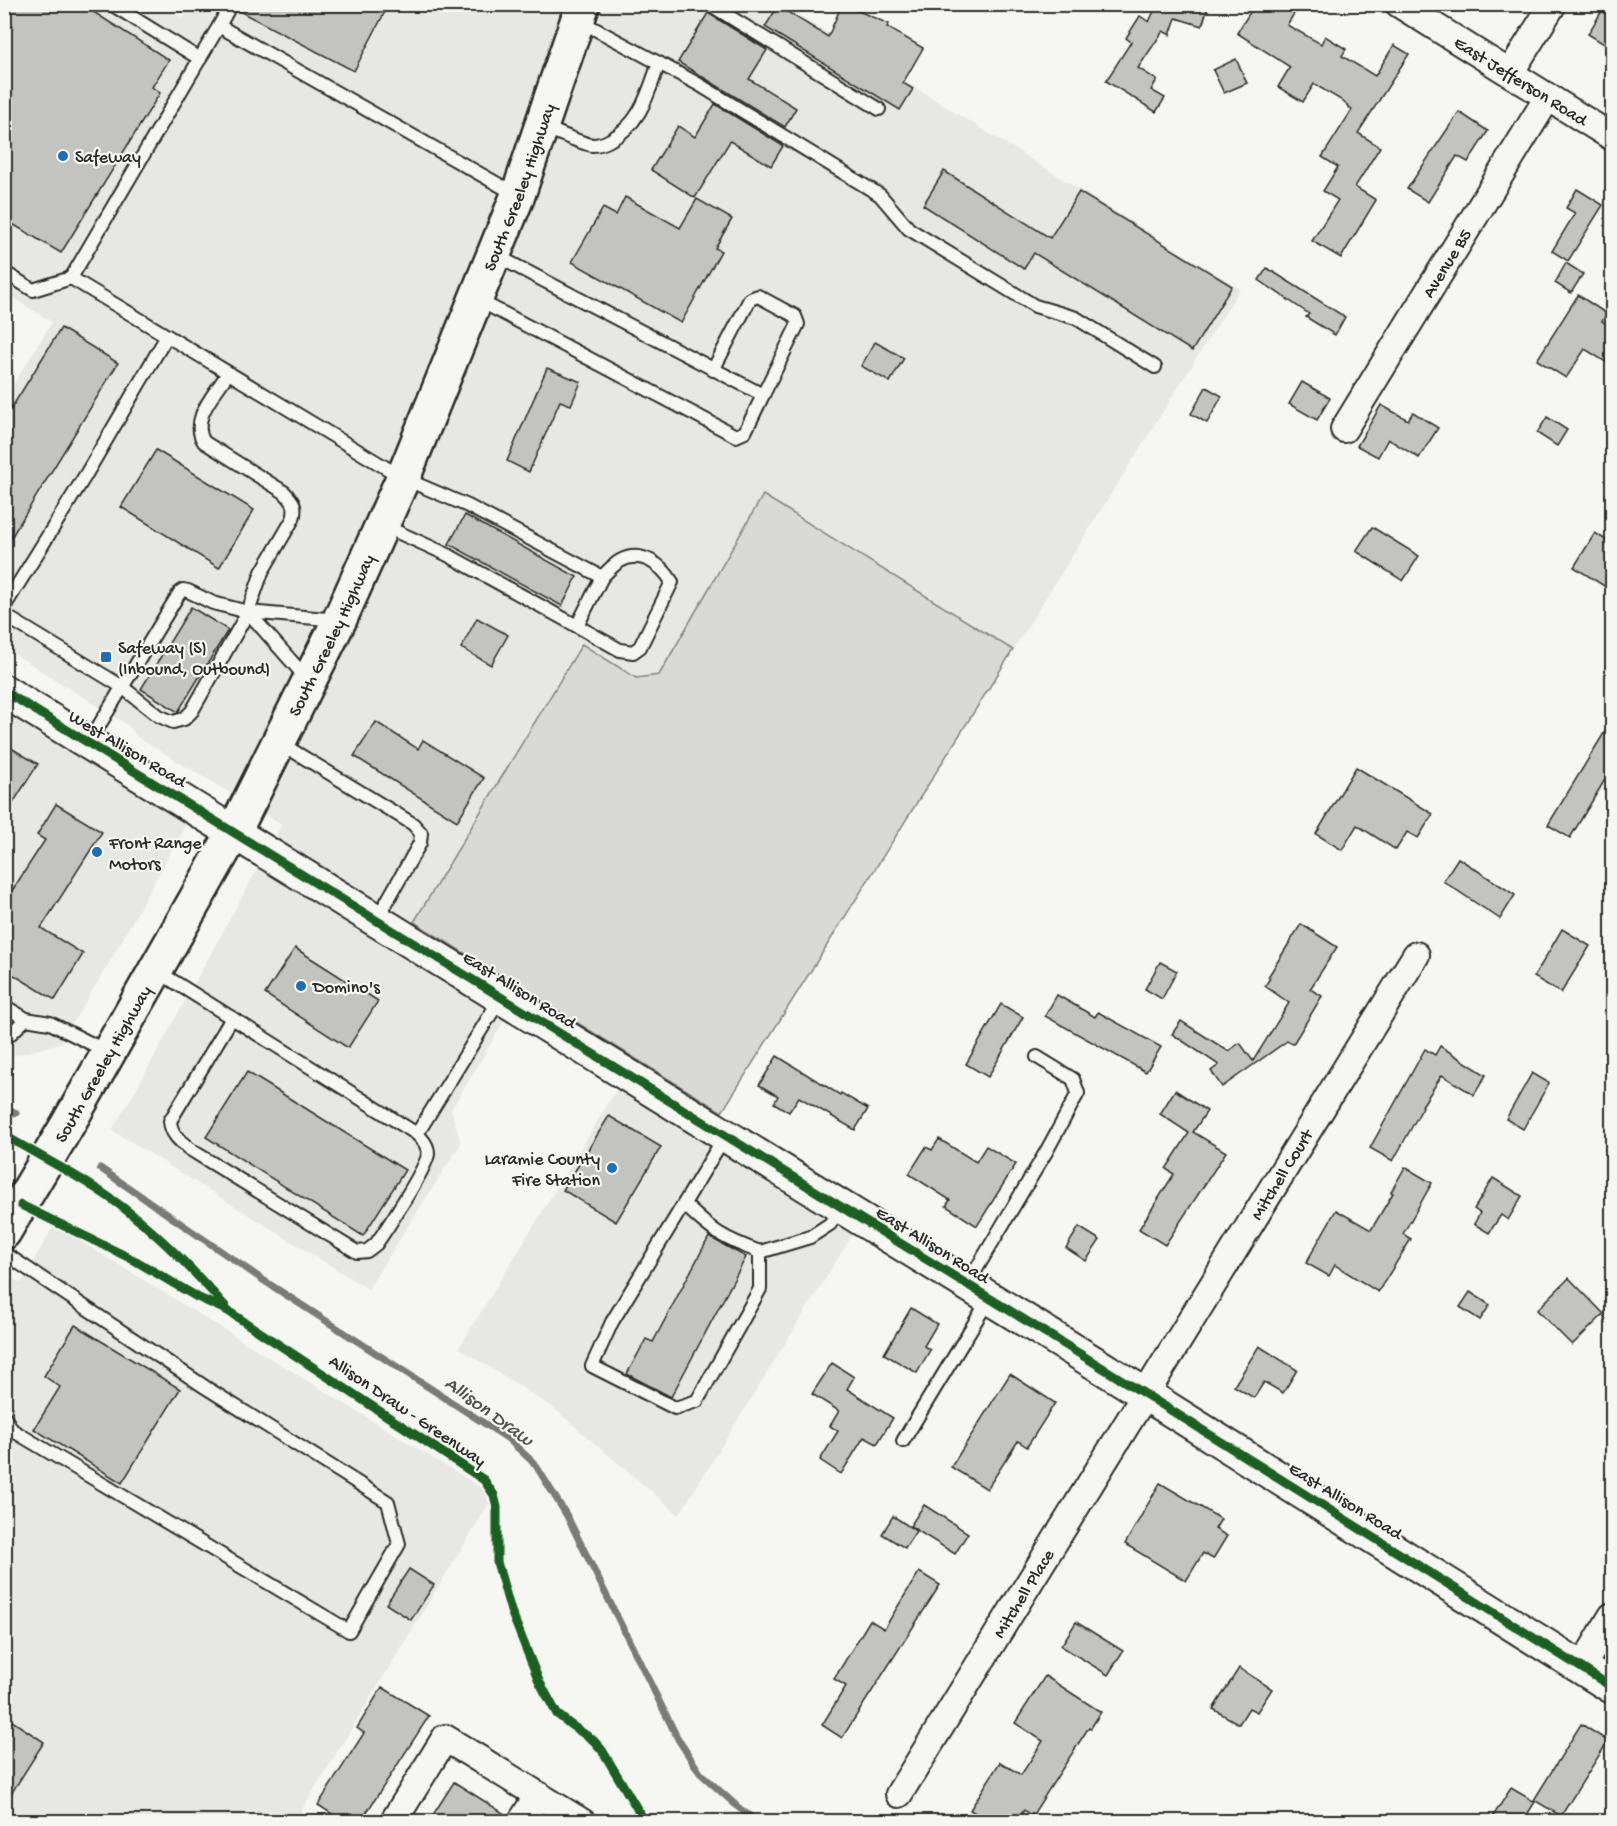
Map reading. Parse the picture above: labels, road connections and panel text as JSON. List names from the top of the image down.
{
  "streets": {
    "highway": ["South Greeley Highway"],
    "street": [
      "East Jefferson Road",
      "Avenue B5",
      "West Allison Road",
      "East Allison Road",
      "Mitchell Court",
      "Mitchell Place"
    ],
    "cycle path": ["Allison Draw - Greenway"]
  },
  "crossings": [
    ["East Jefferson Road", "Avenue B5"],
    ["South Greeley Highway", "West Allison Road"],
    ["South Greeley Highway", "East Allison Road"],
    ["West Allison Road", "East Allison Road"],
    ["East Allison Road", "Mitchell Court"],
    ["East Allison Road", "Mitchell Place"],
    ["Mitchell Court", "Mitchell Place"]
  ],
  "water": ["Allison Draw"],
  "places": {
    "other": [
      "Safeway",
      "Front Range Motors",
      "Domino's",
      "Laramie County Fire Station"
    ],
    "transit": ["Safeway (S) (Inbound, Outbound)"]
  }
}
